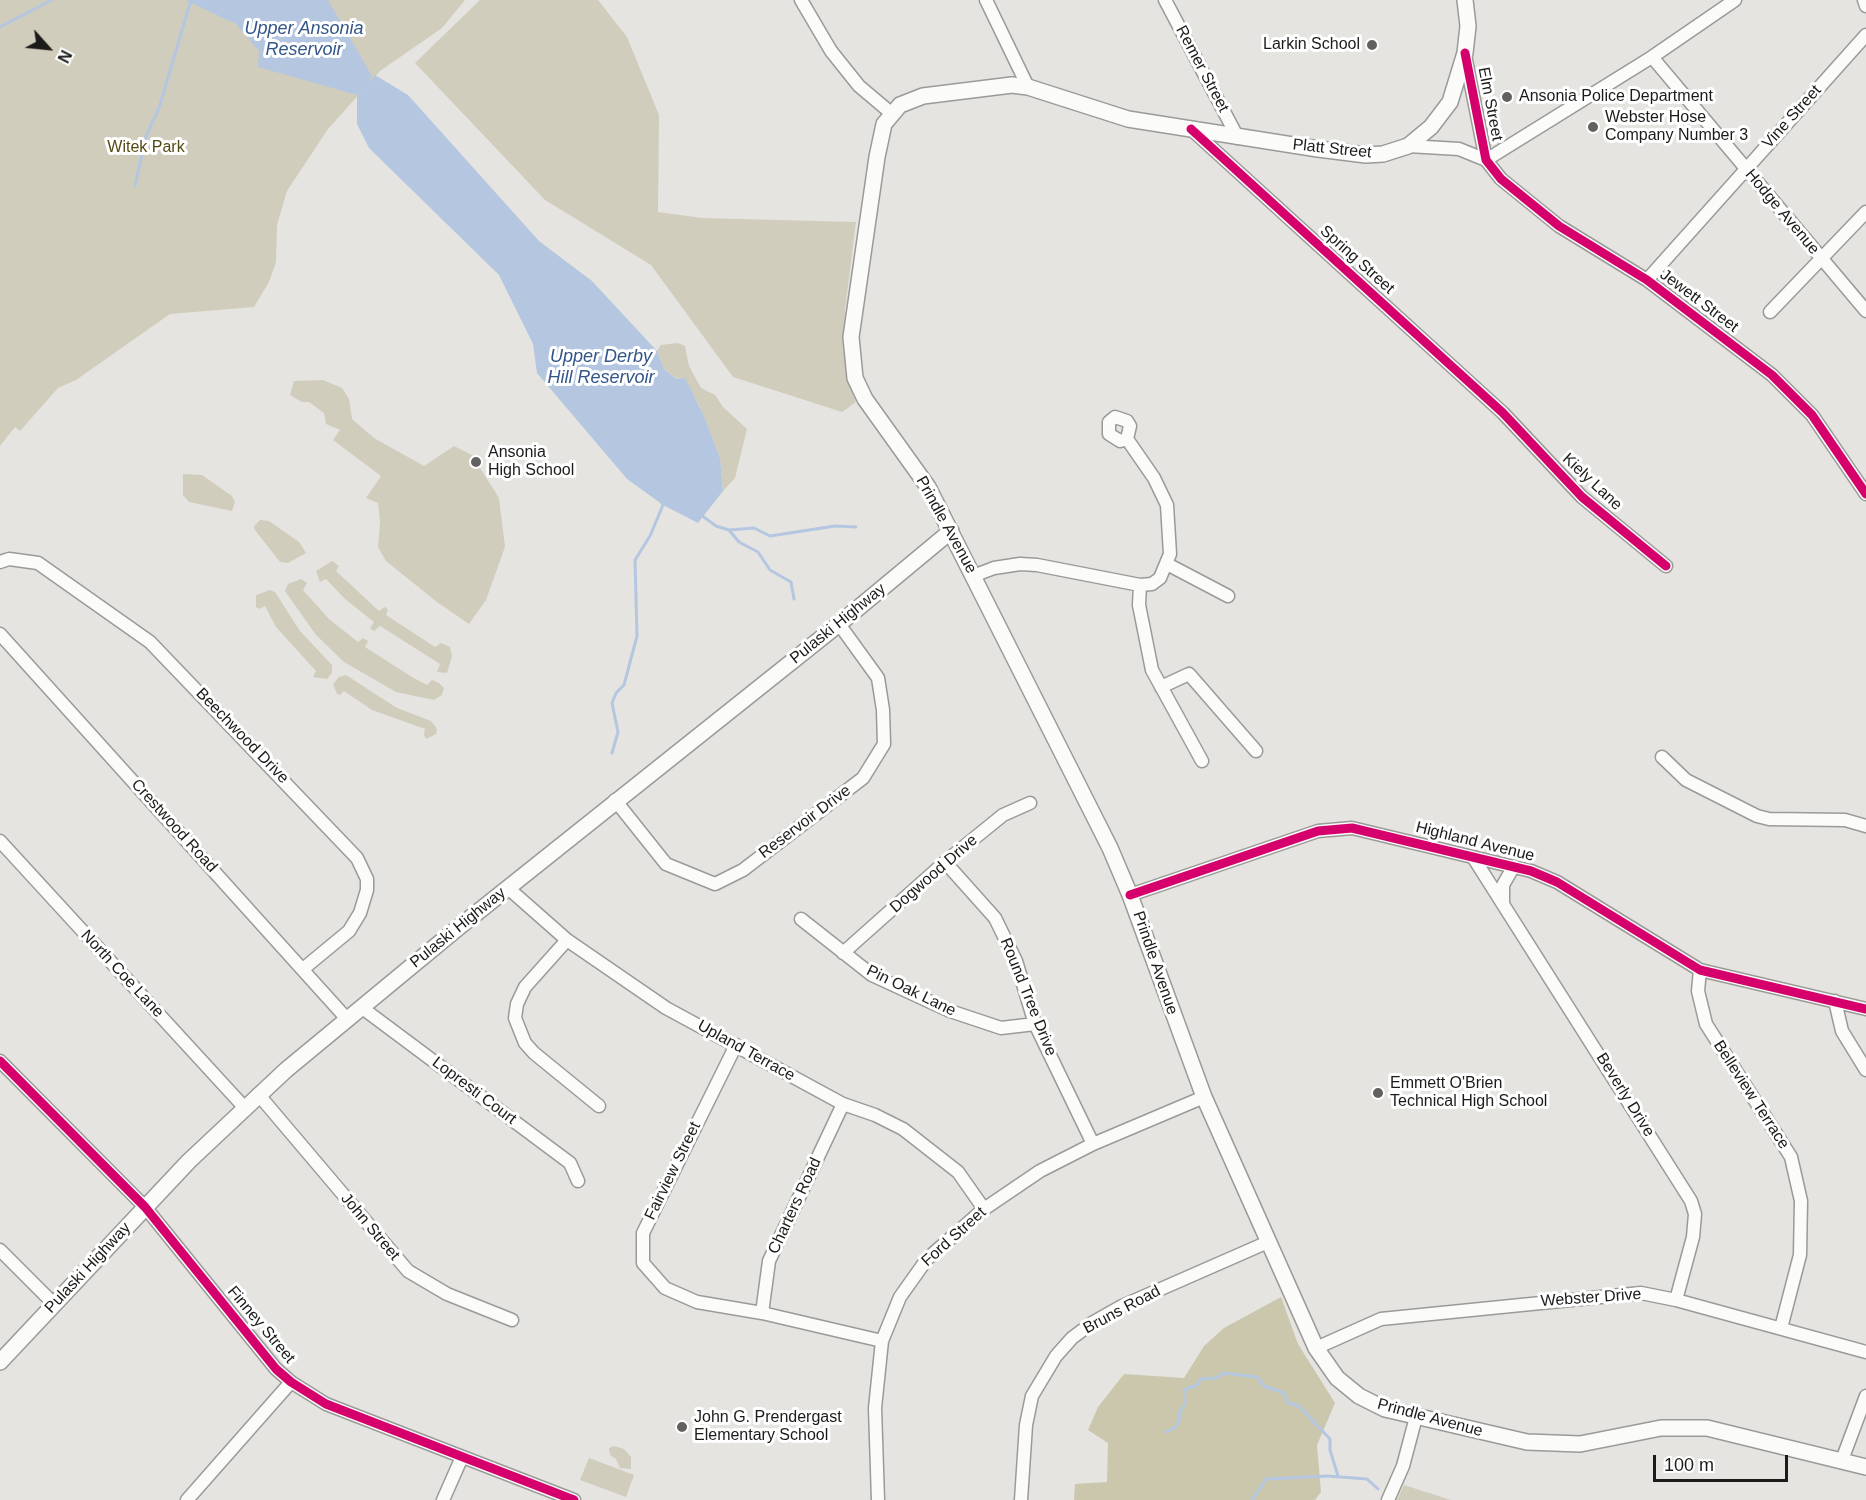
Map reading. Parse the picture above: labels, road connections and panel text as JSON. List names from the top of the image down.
{
  "streets": {
    "main road": [
      "Elm Street",
      "Platt Street",
      "Prindle Avenue",
      "Pulaski Highway"
    ],
    "street": [
      "Remer Street",
      "Vine Street",
      "Hodge Avenue",
      "Spring Street",
      "Jewett Street",
      "Kiely Lane",
      "Beechwood Drive",
      "Reservoir Drive",
      "Crestwood Road",
      "Highland Avenue",
      "Dogwood Drive",
      "North Coe Lane",
      "Pin Oak Lane",
      "Round Tree Drive",
      "Upland Terrace",
      "Lopresti Court",
      "Beverly Drive",
      "Belleview Terrace",
      "Fairview Street",
      "Charters Road",
      "John Street",
      "Ford Street",
      "Webster Drive",
      "Bruns Road",
      "Finney Street"
    ]
  },
  "crossings": [
    ["Remer Street", "Platt Street"],
    ["Elm Street", "Platt Street"],
    ["Elm Street", "Jewett Street"],
    ["Vine Street", "Hodge Avenue"],
    ["Vine Street", "Jewett Street"],
    ["Platt Street", "Spring Street"],
    ["Platt Street", "Jewett Street"],
    ["Platt Street", "Prindle Avenue"],
    ["Spring Street", "Kiely Lane"],
    ["Prindle Avenue", "Pulaski Highway"],
    ["Prindle Avenue", "Highland Avenue"],
    ["Prindle Avenue", "Ford Street"],
    ["Prindle Avenue", "Webster Drive"],
    ["Prindle Avenue", "Bruns Road"],
    ["Pulaski Highway", "Reservoir Drive"],
    ["Pulaski Highway", "Crestwood Road"],
    ["Pulaski Highway", "North Coe Lane"],
    ["Pulaski Highway", "Upland Terrace"],
    ["Pulaski Highway", "Lopresti Court"],
    ["Pulaski Highway", "John Street"],
    ["Pulaski Highway", "Finney Street"],
    ["Beechwood Drive", "Crestwood Road"],
    ["Highland Avenue", "Beverly Drive"],
    ["Highland Avenue", "Belleview Terrace"],
    ["Dogwood Drive", "Pin Oak Lane"],
    ["Dogwood Drive", "Round Tree Drive"],
    ["Pin Oak Lane", "Round Tree Drive"],
    ["Round Tree Drive", "Ford Street"],
    ["Upland Terrace", "Fairview Street"],
    ["Upland Terrace", "Charters Road"],
    ["Upland Terrace", "Ford Street"],
    ["Beverly Drive", "Webster Drive"],
    ["Belleview Terrace", "Webster Drive"],
    ["Fairview Street", "Charters Road"],
    ["Fairview Street", "Ford Street"]
  ],
  "water": ["Upper Ansonia Reservoir", "Upper Derby Hill Reservoir"],
  "parks": ["Witek Park"],
  "places": [
    "Larkin School",
    "Ansonia Police Department",
    "Webster Hose Company Number 3",
    "Ansonia High School",
    "Emmett O'Brien Technical High School",
    "John G. Prendergast Elementary School"
  ],
  "scale_bar": "100 m",
  "north": "bottom right"
}
